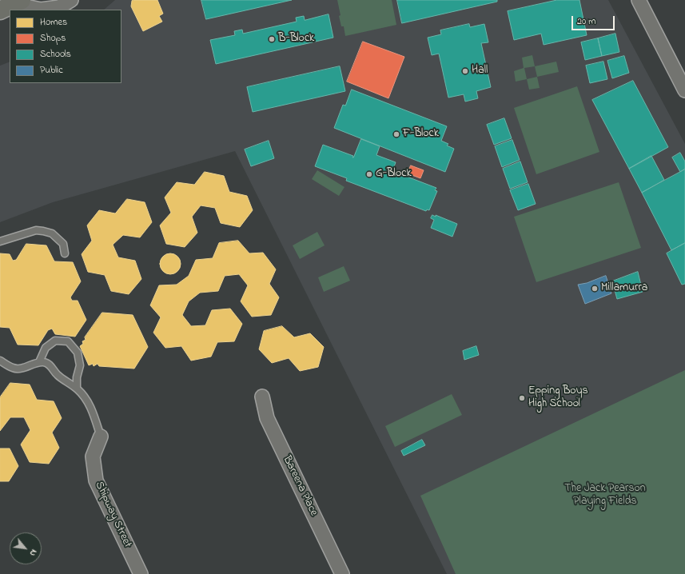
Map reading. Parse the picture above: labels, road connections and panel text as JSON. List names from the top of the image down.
{
  "streets": {
    "street": ["Bareena Place", "Shipway Street"]
  },
  "parks": ["The Jack Pearson Playing Fields"],
  "places": [
    "B-Block",
    "Hall",
    "F-Block",
    "G-Block",
    "Millamurra",
    "Epping Boys High School"
  ],
  "legend": [
    "Homes",
    "Shops",
    "Schools",
    "Public"
  ],
  "scale_bar": "20 m",
  "north": "bottom right"
}
